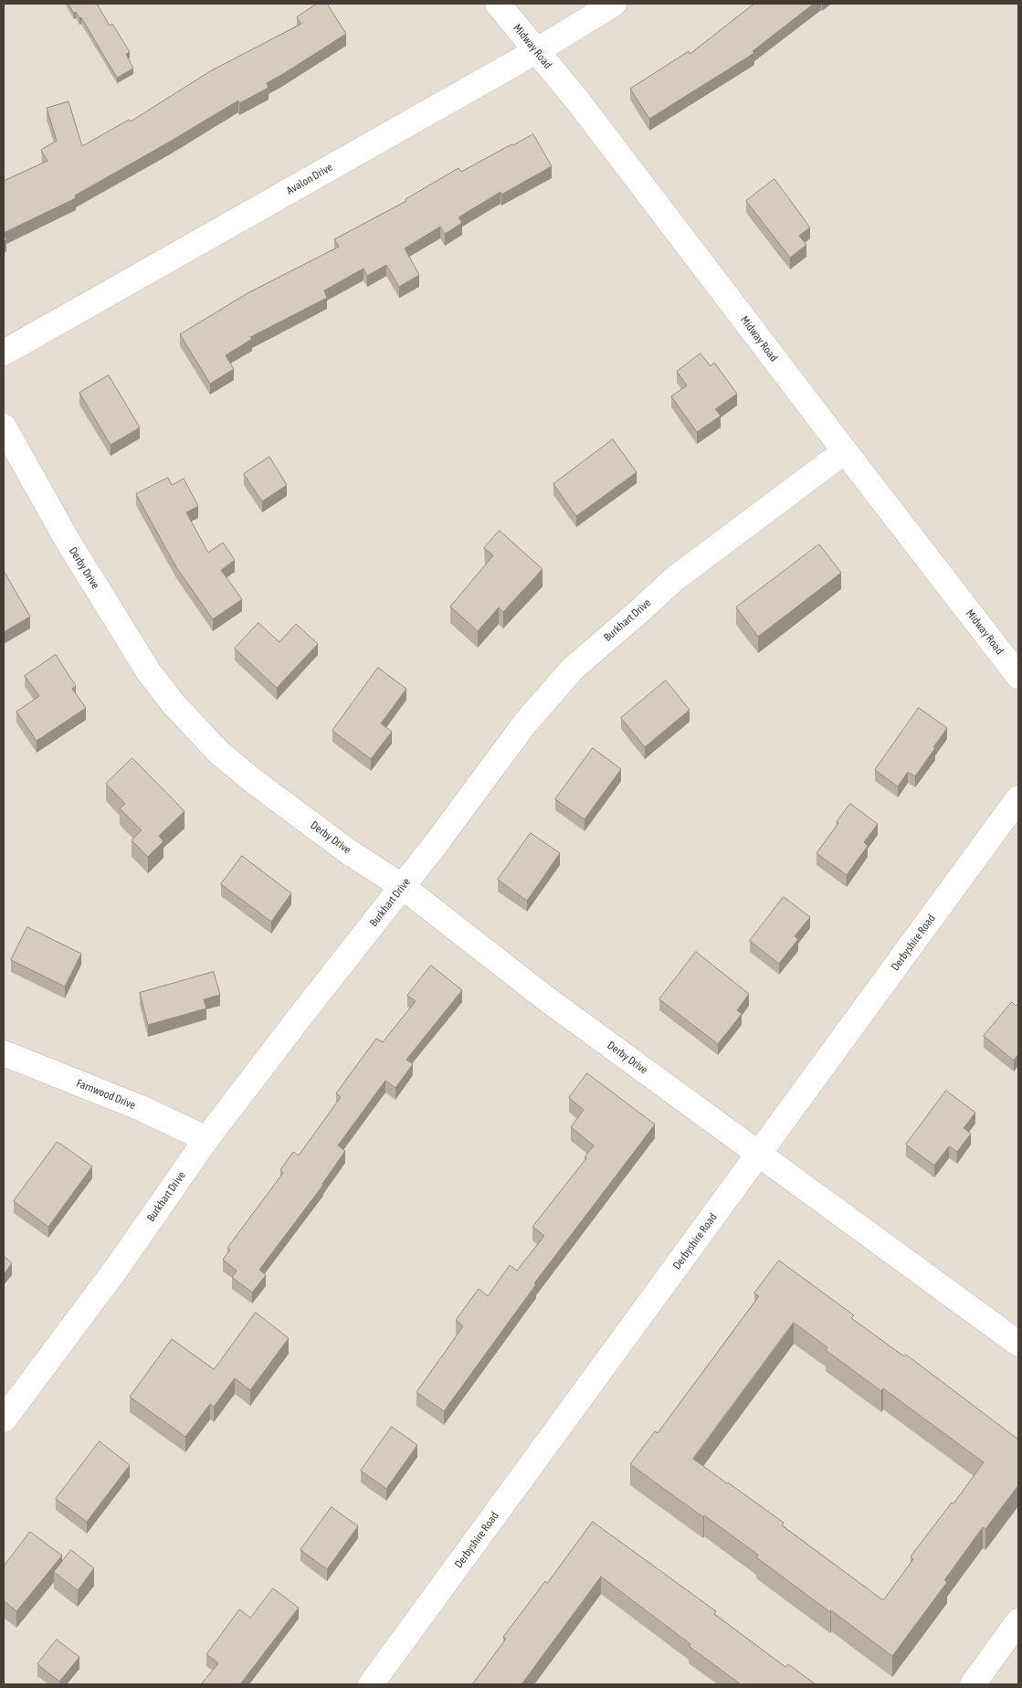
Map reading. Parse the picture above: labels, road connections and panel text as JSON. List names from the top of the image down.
{
  "streets": {
    "street": [
      "Midway Road",
      "Avalon Drive",
      "Derby Drive",
      "Burkhart Drive",
      "Derbyshire Road",
      "Farnwood Drive"
    ]
  },
  "crossings": [
    ["Midway Road", "Avalon Drive"],
    ["Midway Road", "Burkhart Drive"],
    ["Derby Drive", "Burkhart Drive"],
    ["Derby Drive", "Derbyshire Road"],
    ["Burkhart Drive", "Farnwood Drive"]
  ]
}
